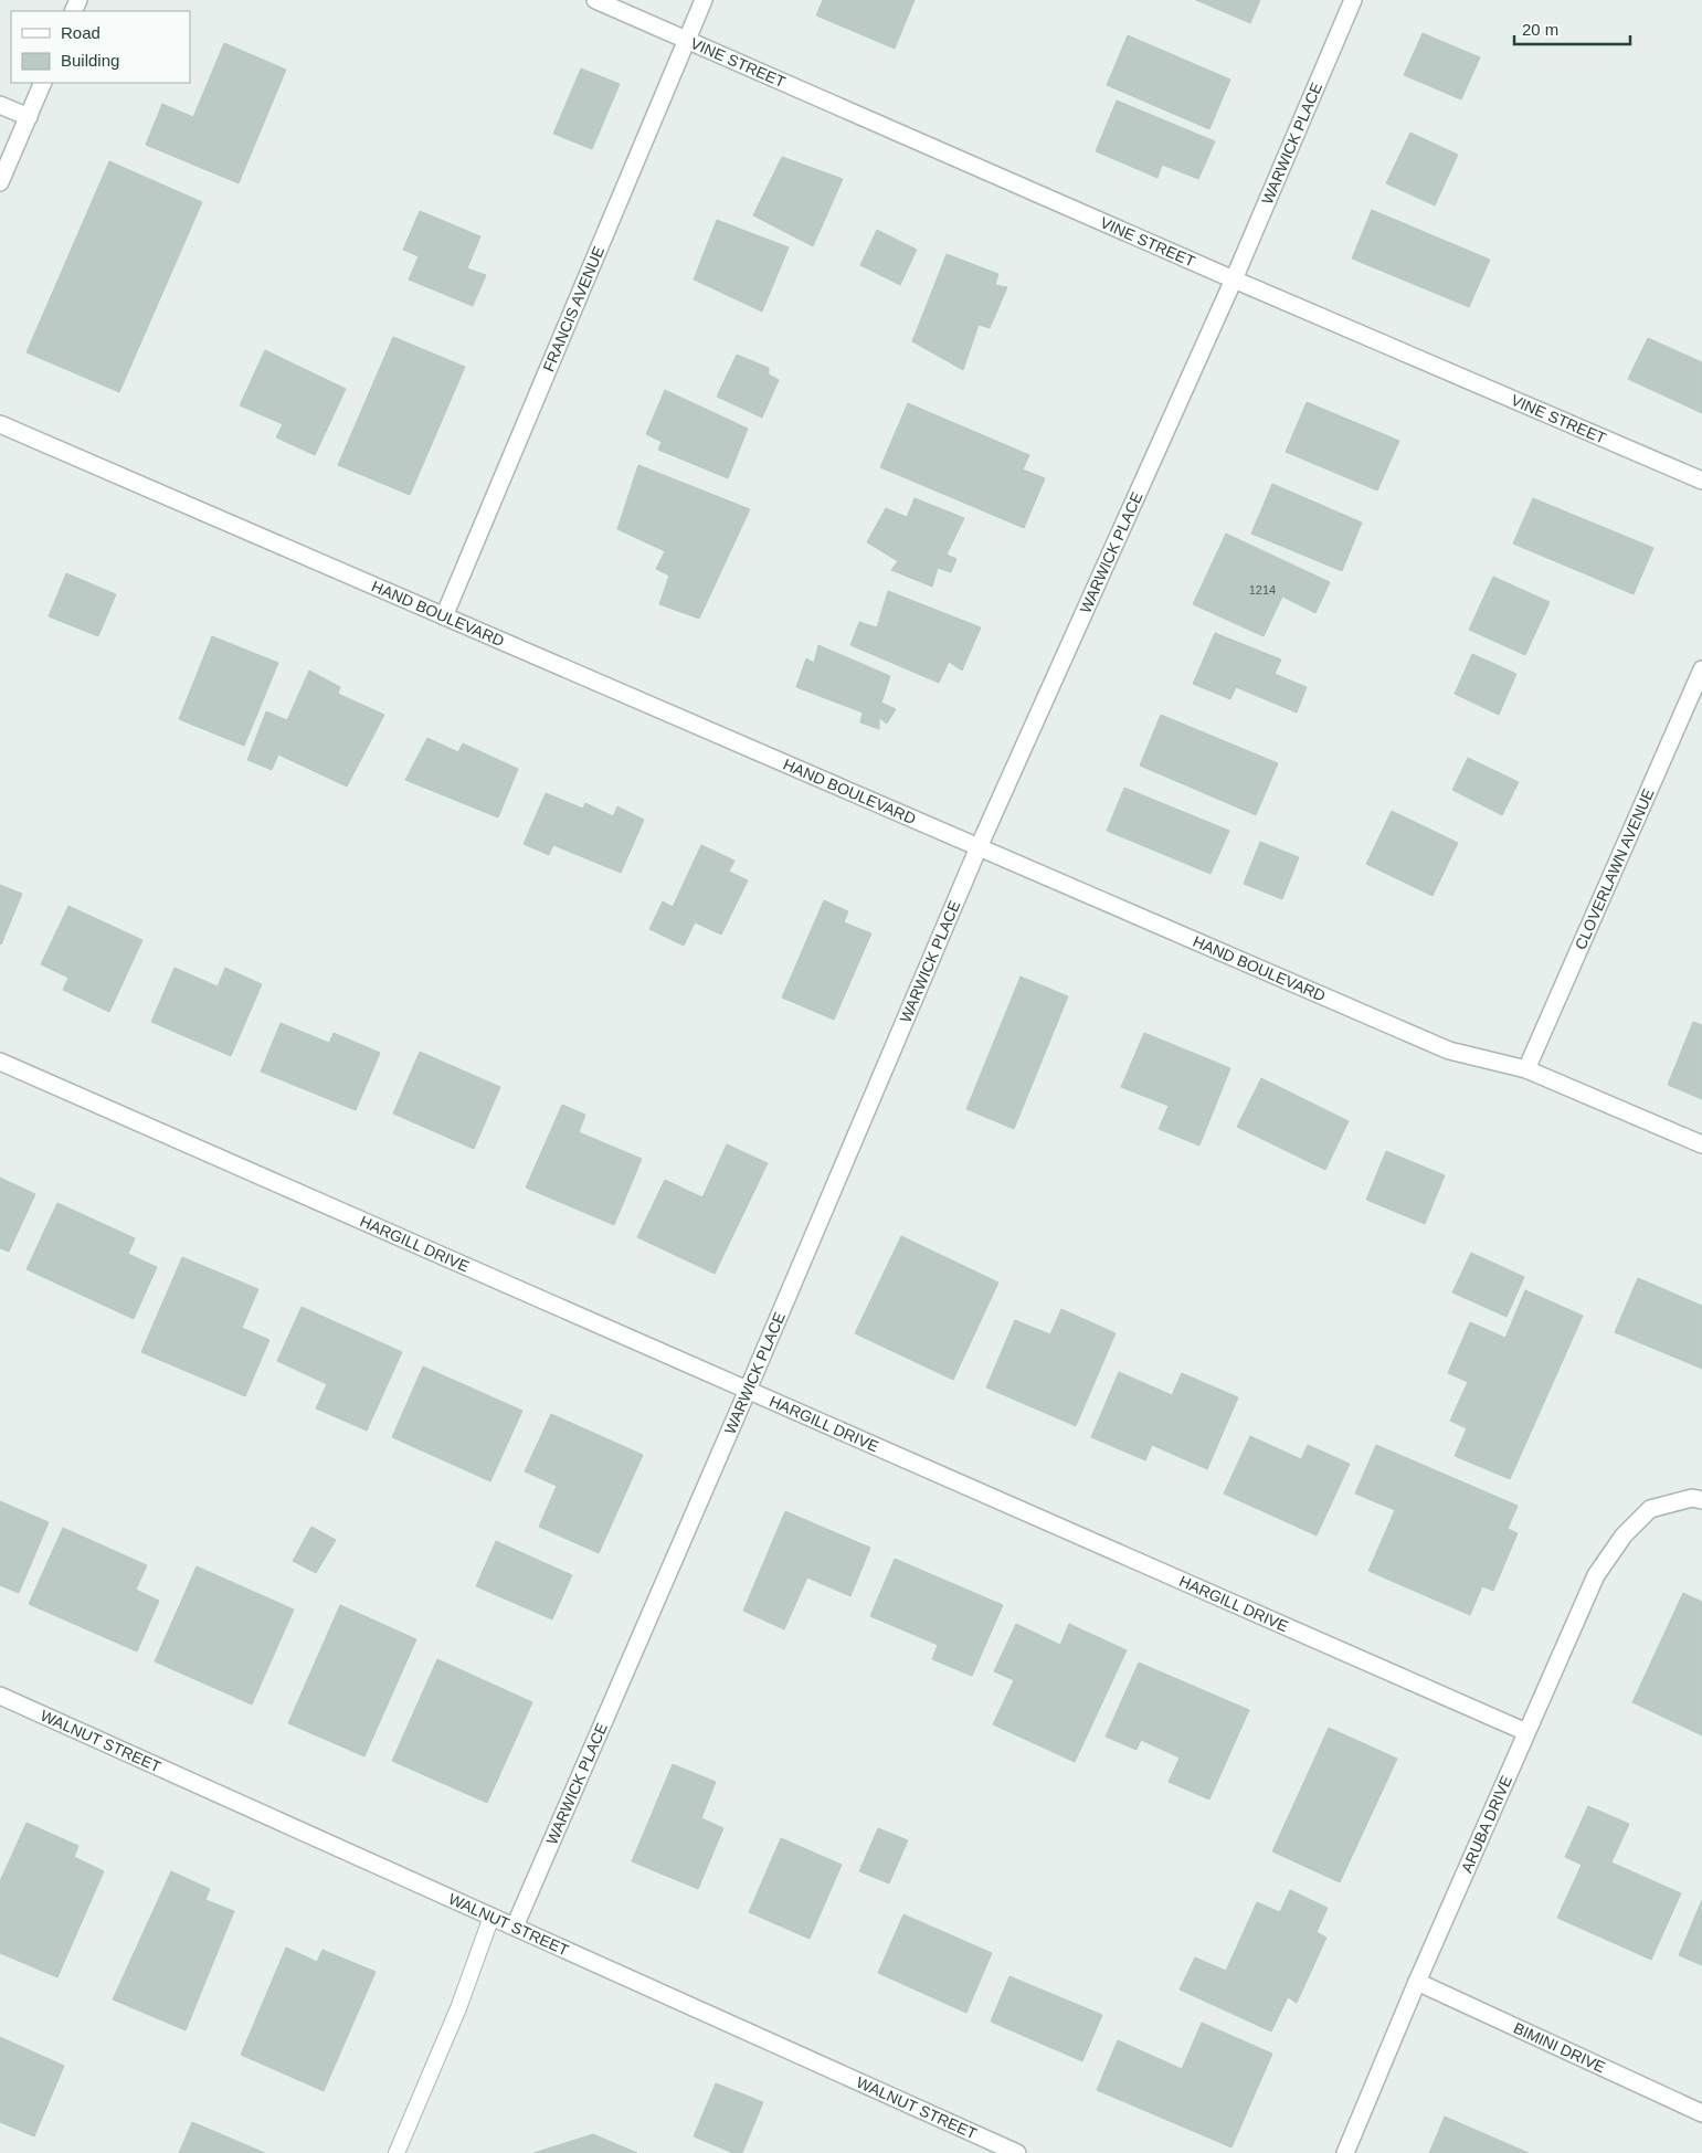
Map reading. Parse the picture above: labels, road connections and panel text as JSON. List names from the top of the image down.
{
  "streets": {
    "street": [
      "VINE STREET",
      "WARWICK PLACE",
      "FRANCIS AVENUE",
      "HAND BOULEVARD",
      "CLOVERLAWN AVENUE",
      "HARGILL DRIVE",
      "WALNUT STREET",
      "ARUBA DRIVE",
      "BIMINI DRIVE"
    ]
  },
  "crossings": [
    ["VINE STREET", "WARWICK PLACE"],
    ["VINE STREET", "FRANCIS AVENUE"],
    ["WARWICK PLACE", "HAND BOULEVARD"],
    ["WARWICK PLACE", "HARGILL DRIVE"],
    ["WARWICK PLACE", "WALNUT STREET"],
    ["FRANCIS AVENUE", "HAND BOULEVARD"],
    ["HAND BOULEVARD", "CLOVERLAWN AVENUE"],
    ["HARGILL DRIVE", "ARUBA DRIVE"],
    ["ARUBA DRIVE", "BIMINI DRIVE"]
  ],
  "house_numbers": ["1214"],
  "legend": ["Road", "Building"],
  "scale_bar": "20 m"
}
